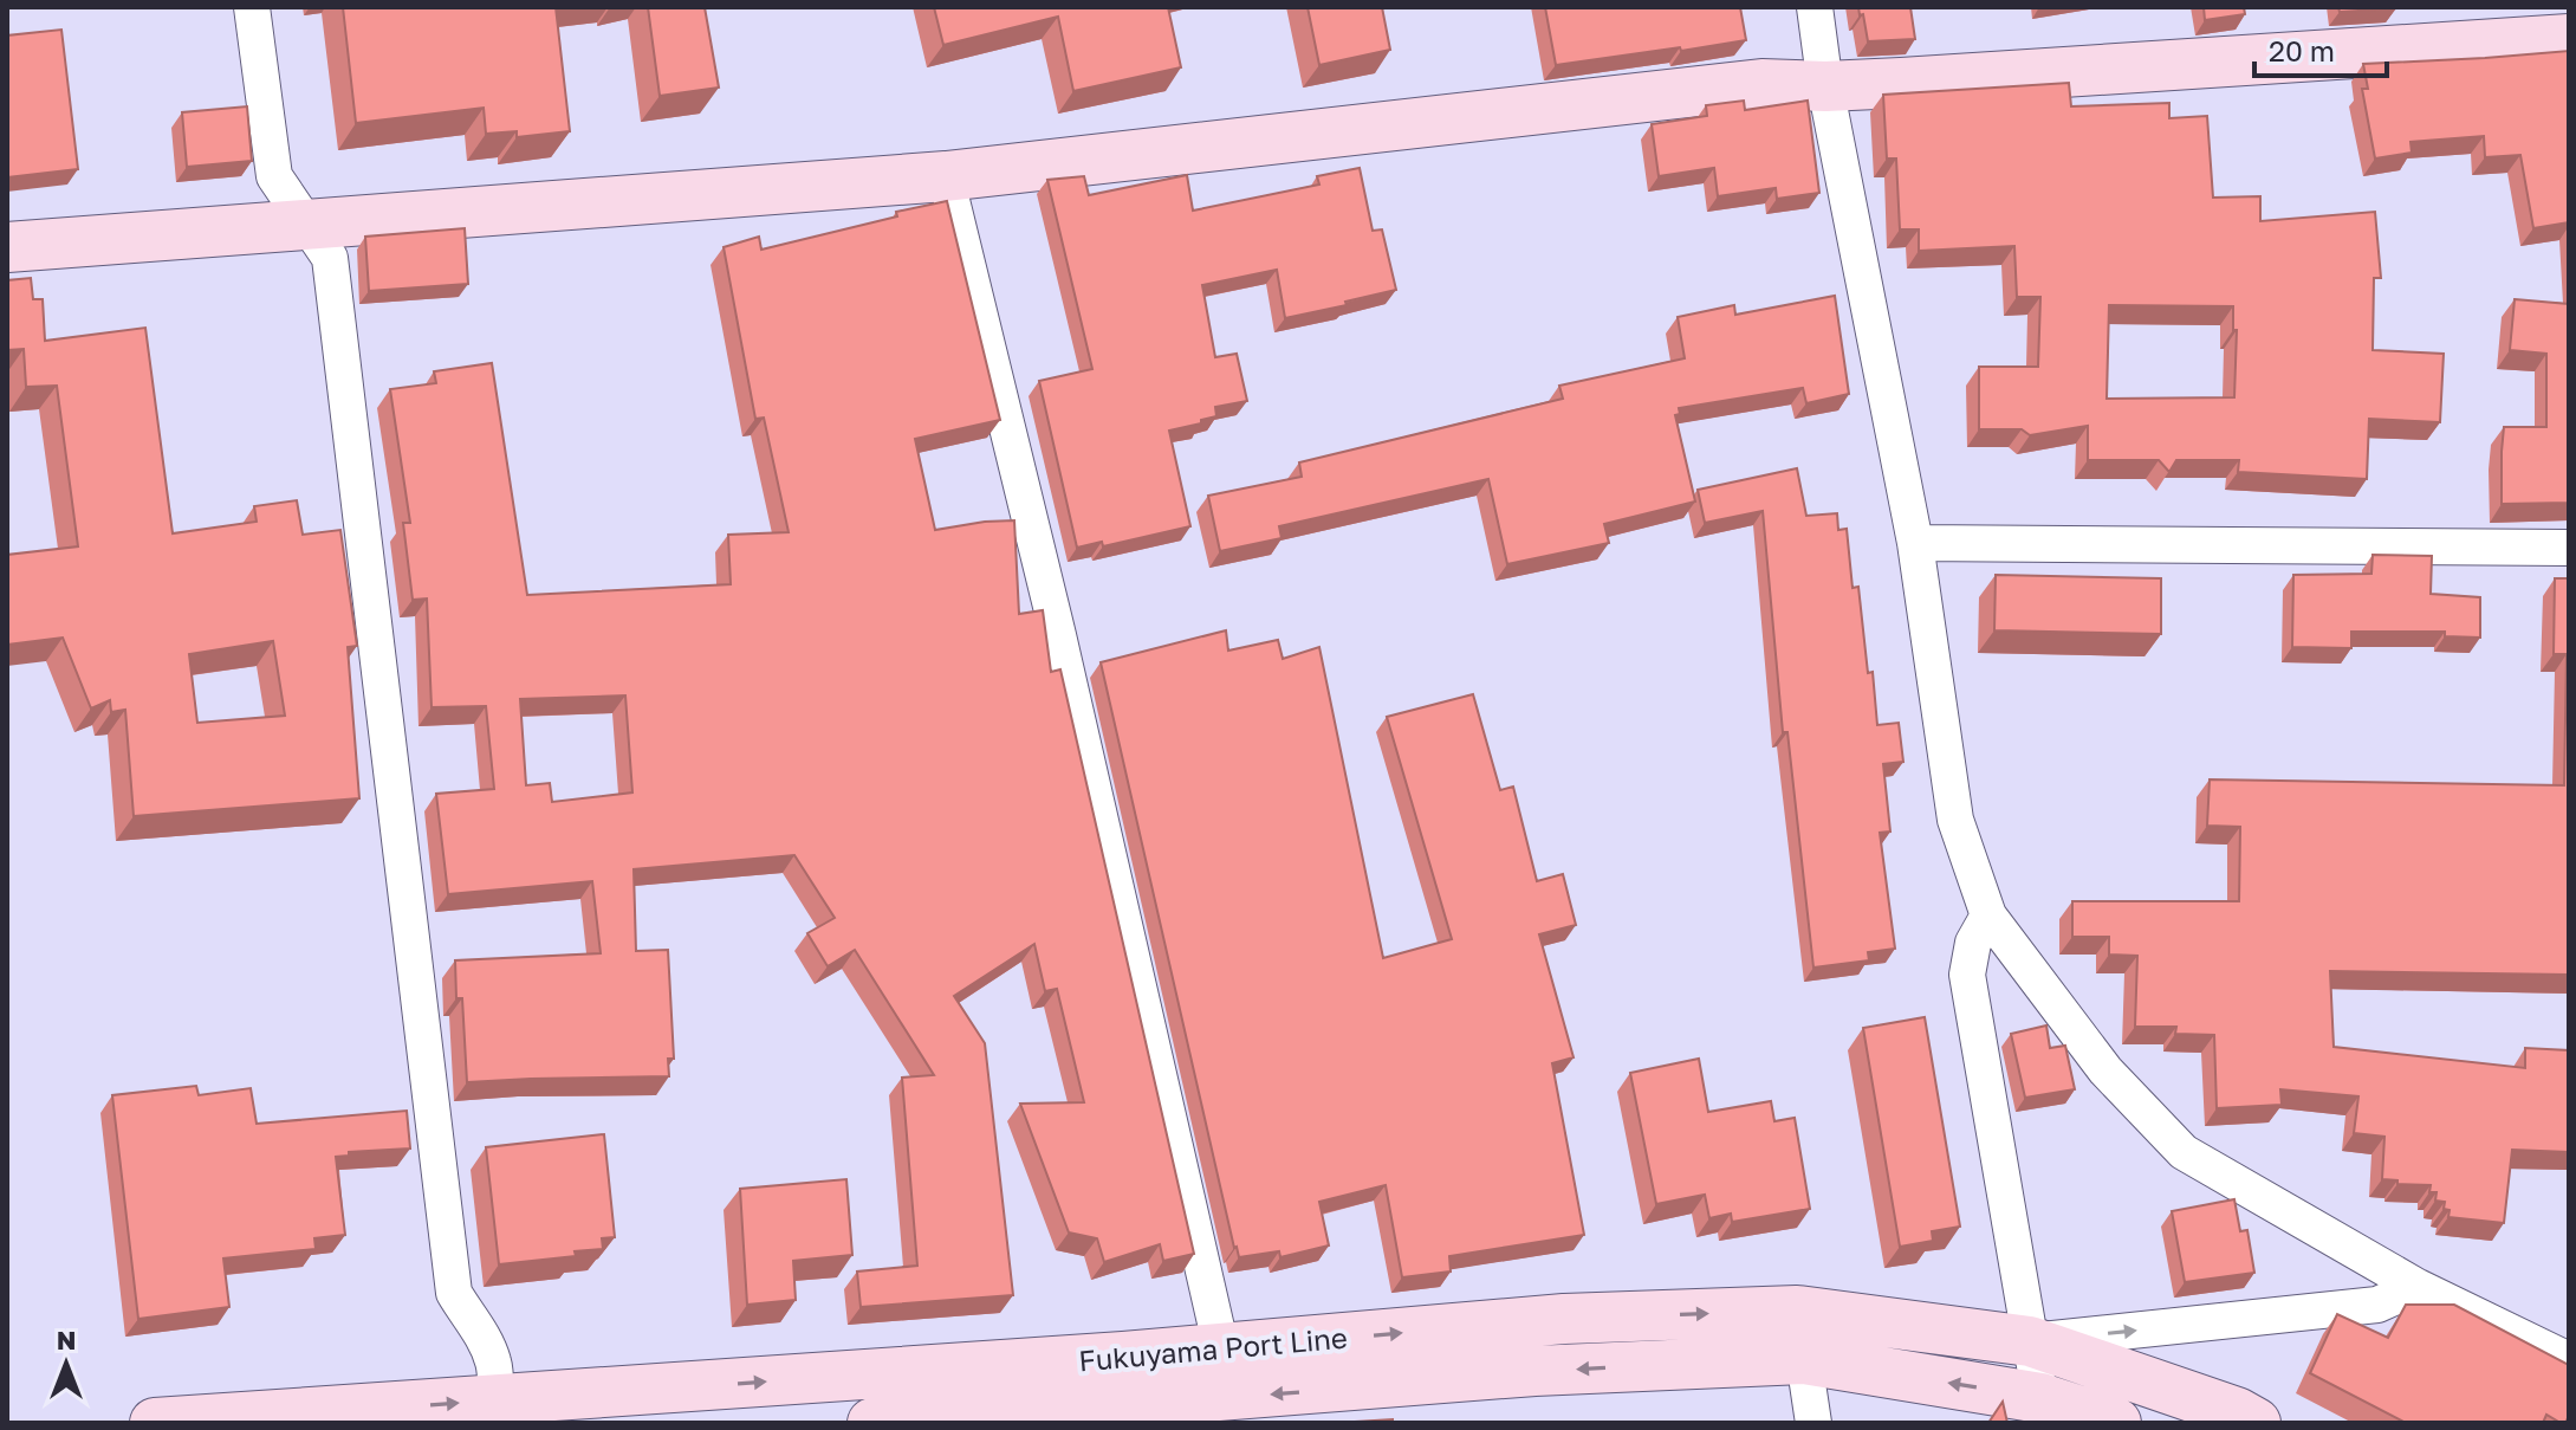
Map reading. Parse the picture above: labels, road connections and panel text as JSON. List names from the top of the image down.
{
  "streets": {
    "main road": ["Fukuyama Port Line"]
  },
  "scale_bar": "20 m",
  "north": "top"
}
